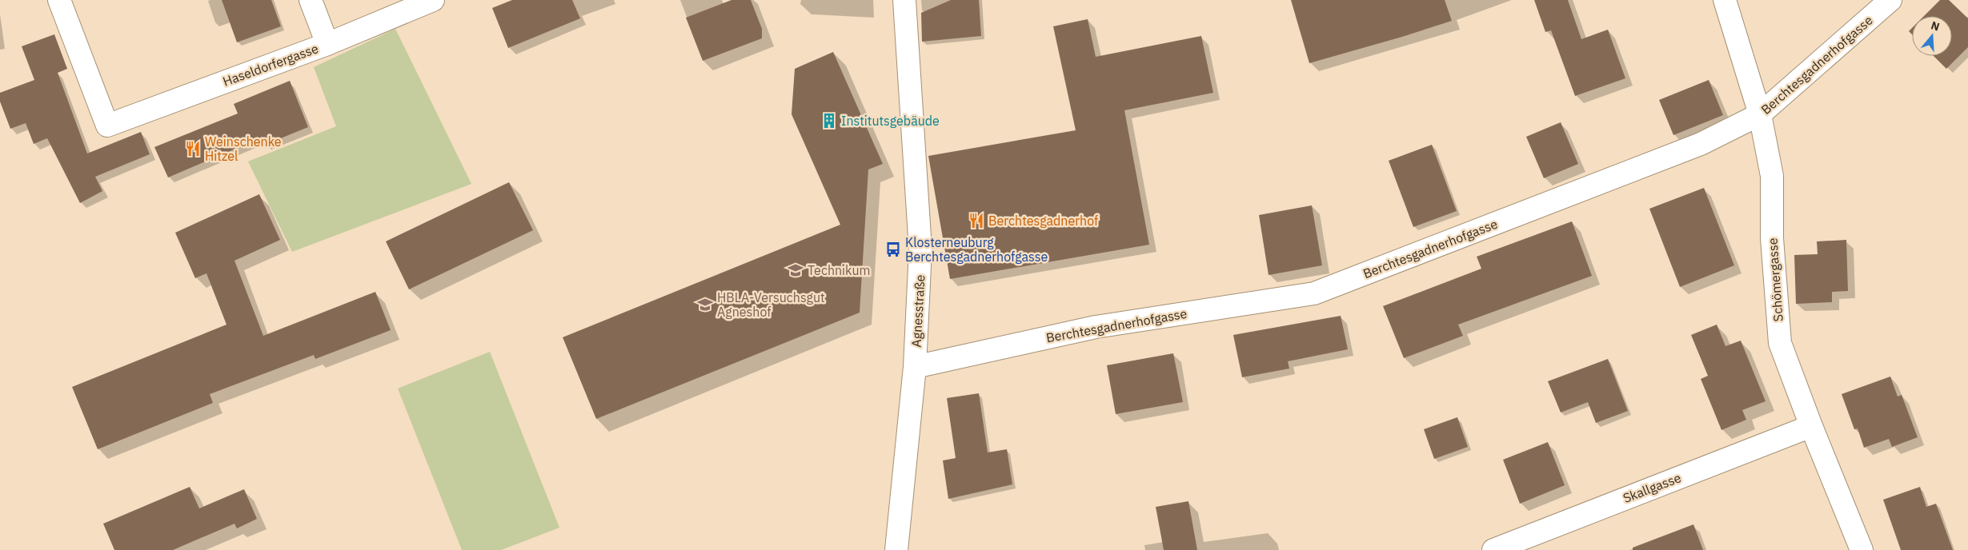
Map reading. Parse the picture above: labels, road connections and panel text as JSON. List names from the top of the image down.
{
  "streets": {
    "street": [
      "Haseldorfergasse",
      "Berchtesgadnerhofgasse",
      "Schömergasse",
      "Agnesstraße",
      "Skallgasse"
    ]
  },
  "crossings": [
    ["Berchtesgadnerhofgasse", "Schömergasse"],
    ["Berchtesgadnerhofgasse", "Agnesstraße"],
    ["Schömergasse", "Skallgasse"]
  ],
  "places": {
    "building": ["Institutsgebäude"],
    "restaurant": ["Weinschenke Hitzel", "Berchtesgadnerhof"],
    "bus stop": ["Klosterneuburg Berchtesgadnerhofgasse"],
    "school or university": ["Technikum", "HBLA-Versuchsgut Agneshof"]
  },
  "north": "top"
}
